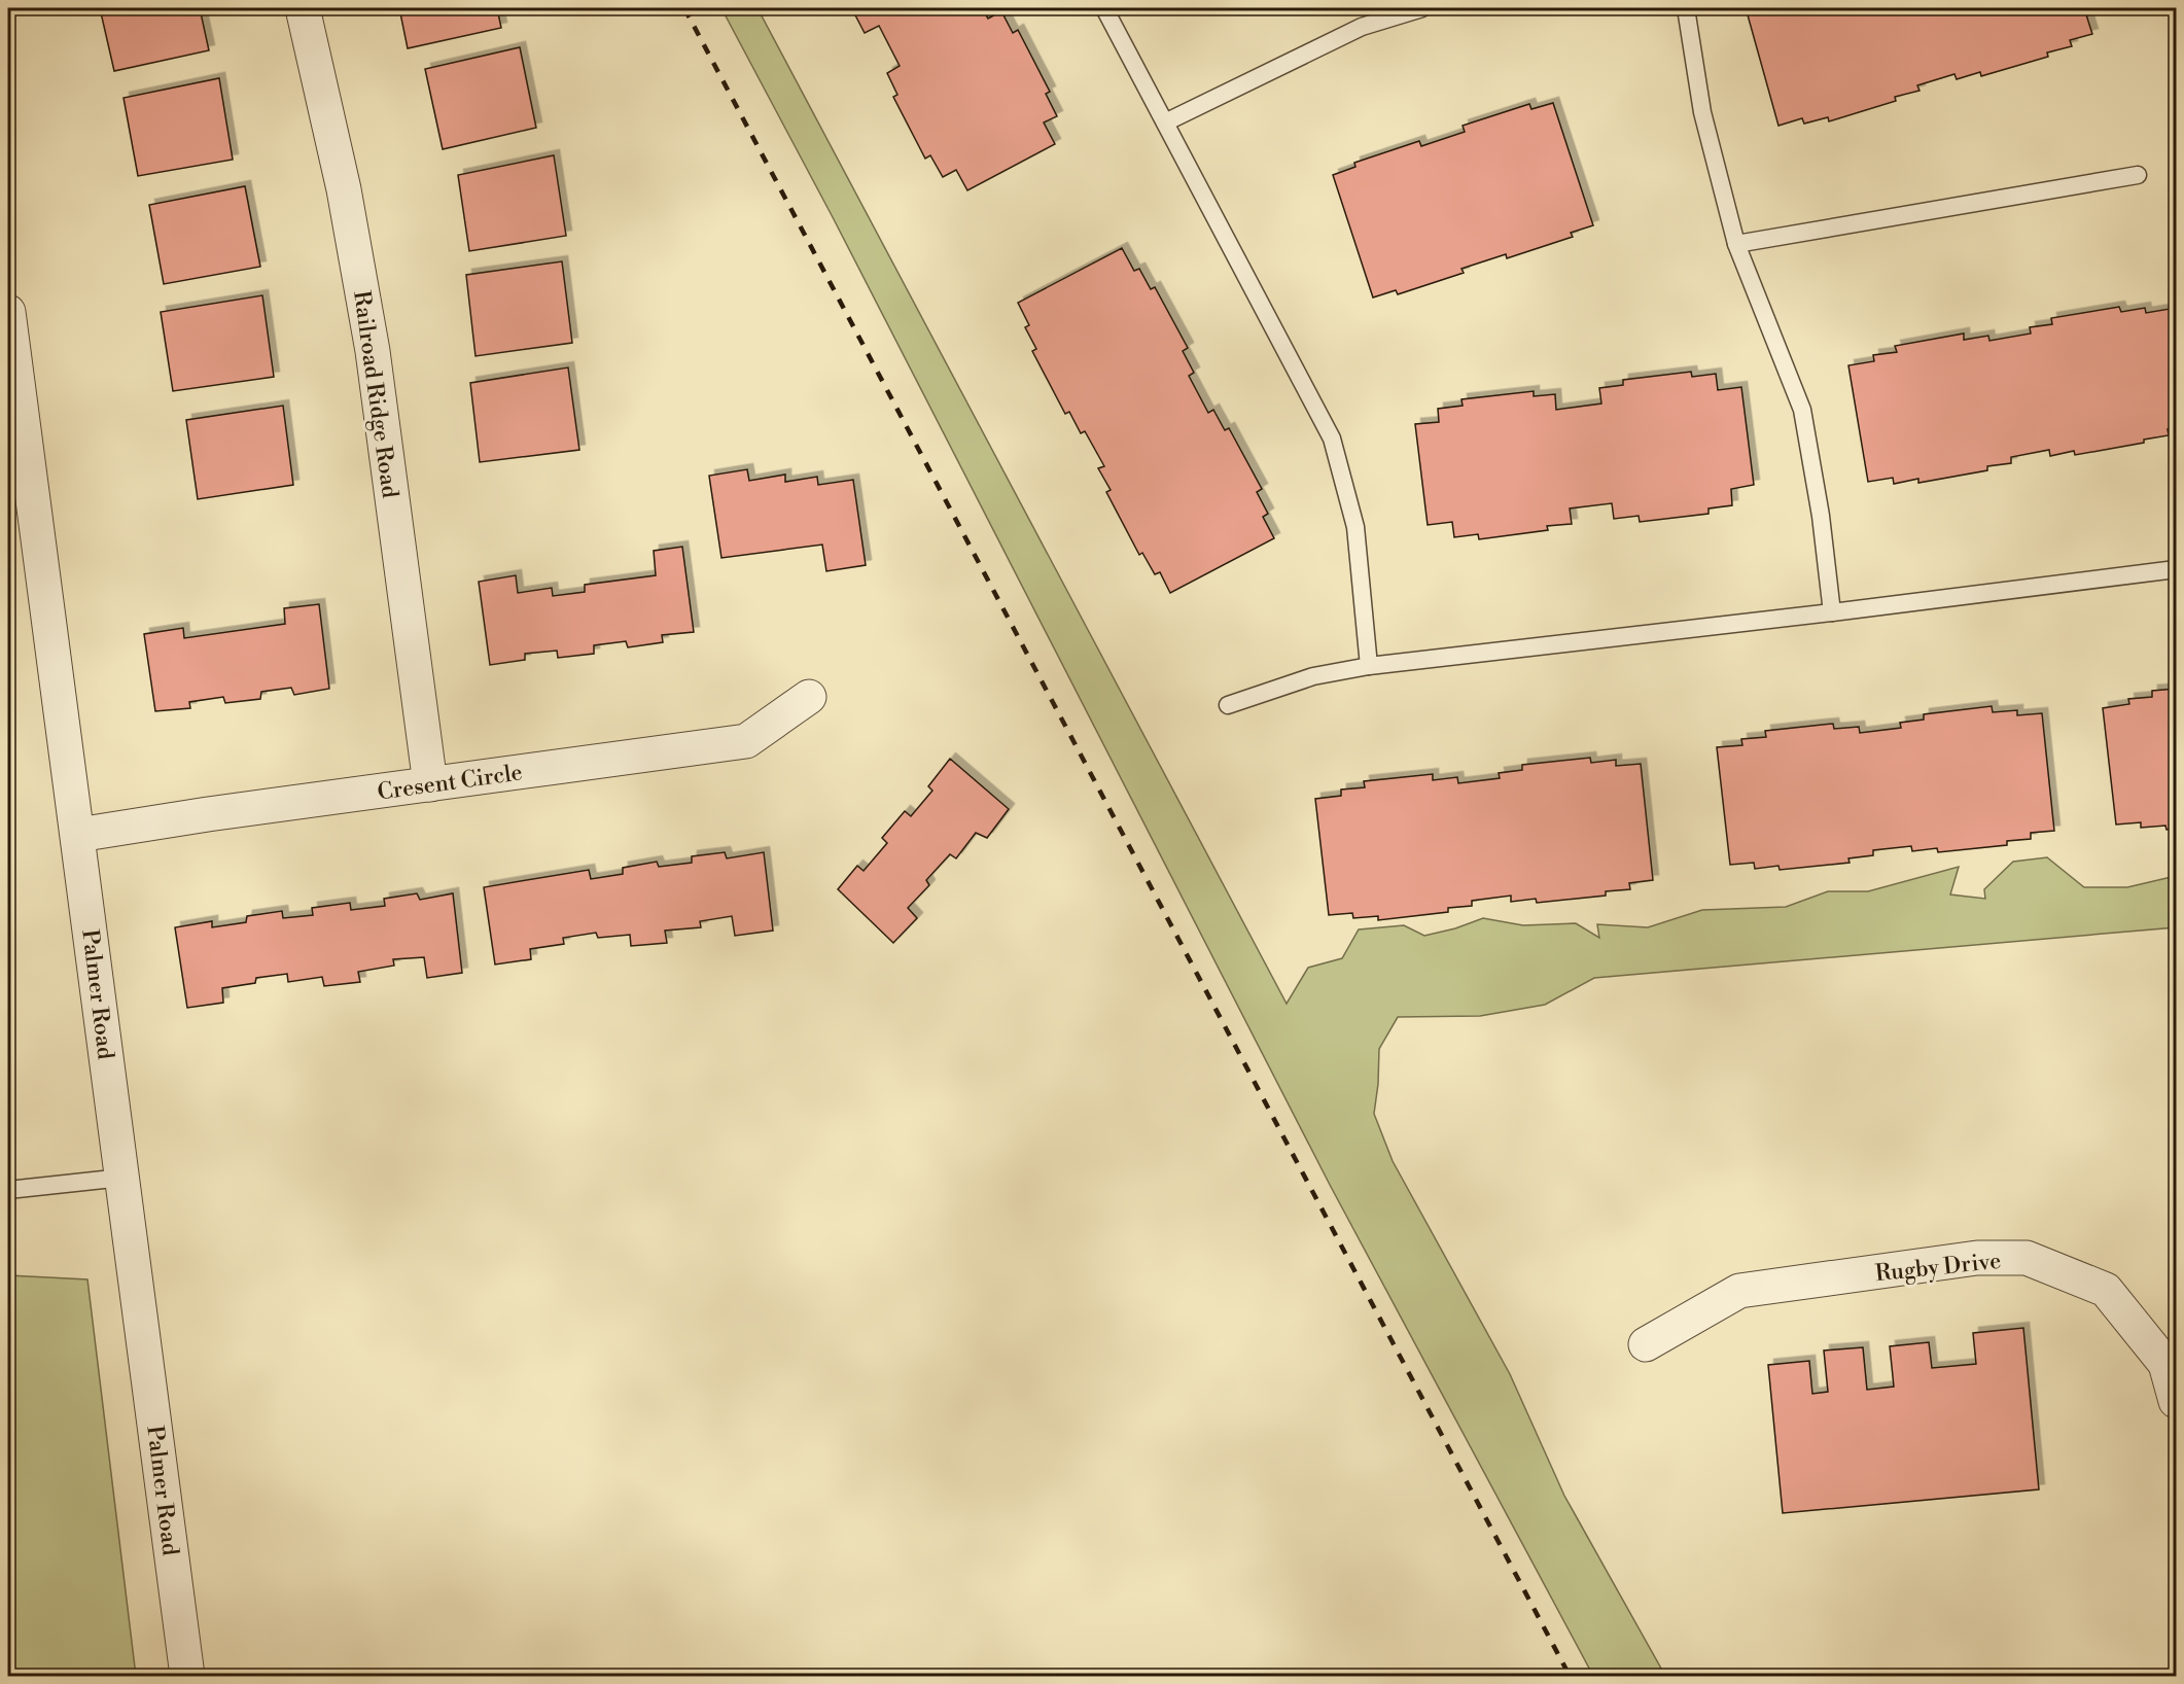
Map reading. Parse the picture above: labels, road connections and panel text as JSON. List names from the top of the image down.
{
  "streets": {
    "street": [
      "Railroad Ridge Road",
      "Cresent Circle",
      "Palmer Road",
      "Rugby Drive"
    ]
  },
  "crossings": [
    ["Railroad Ridge Road", "Cresent Circle"],
    ["Cresent Circle", "Palmer Road"]
  ]
}
